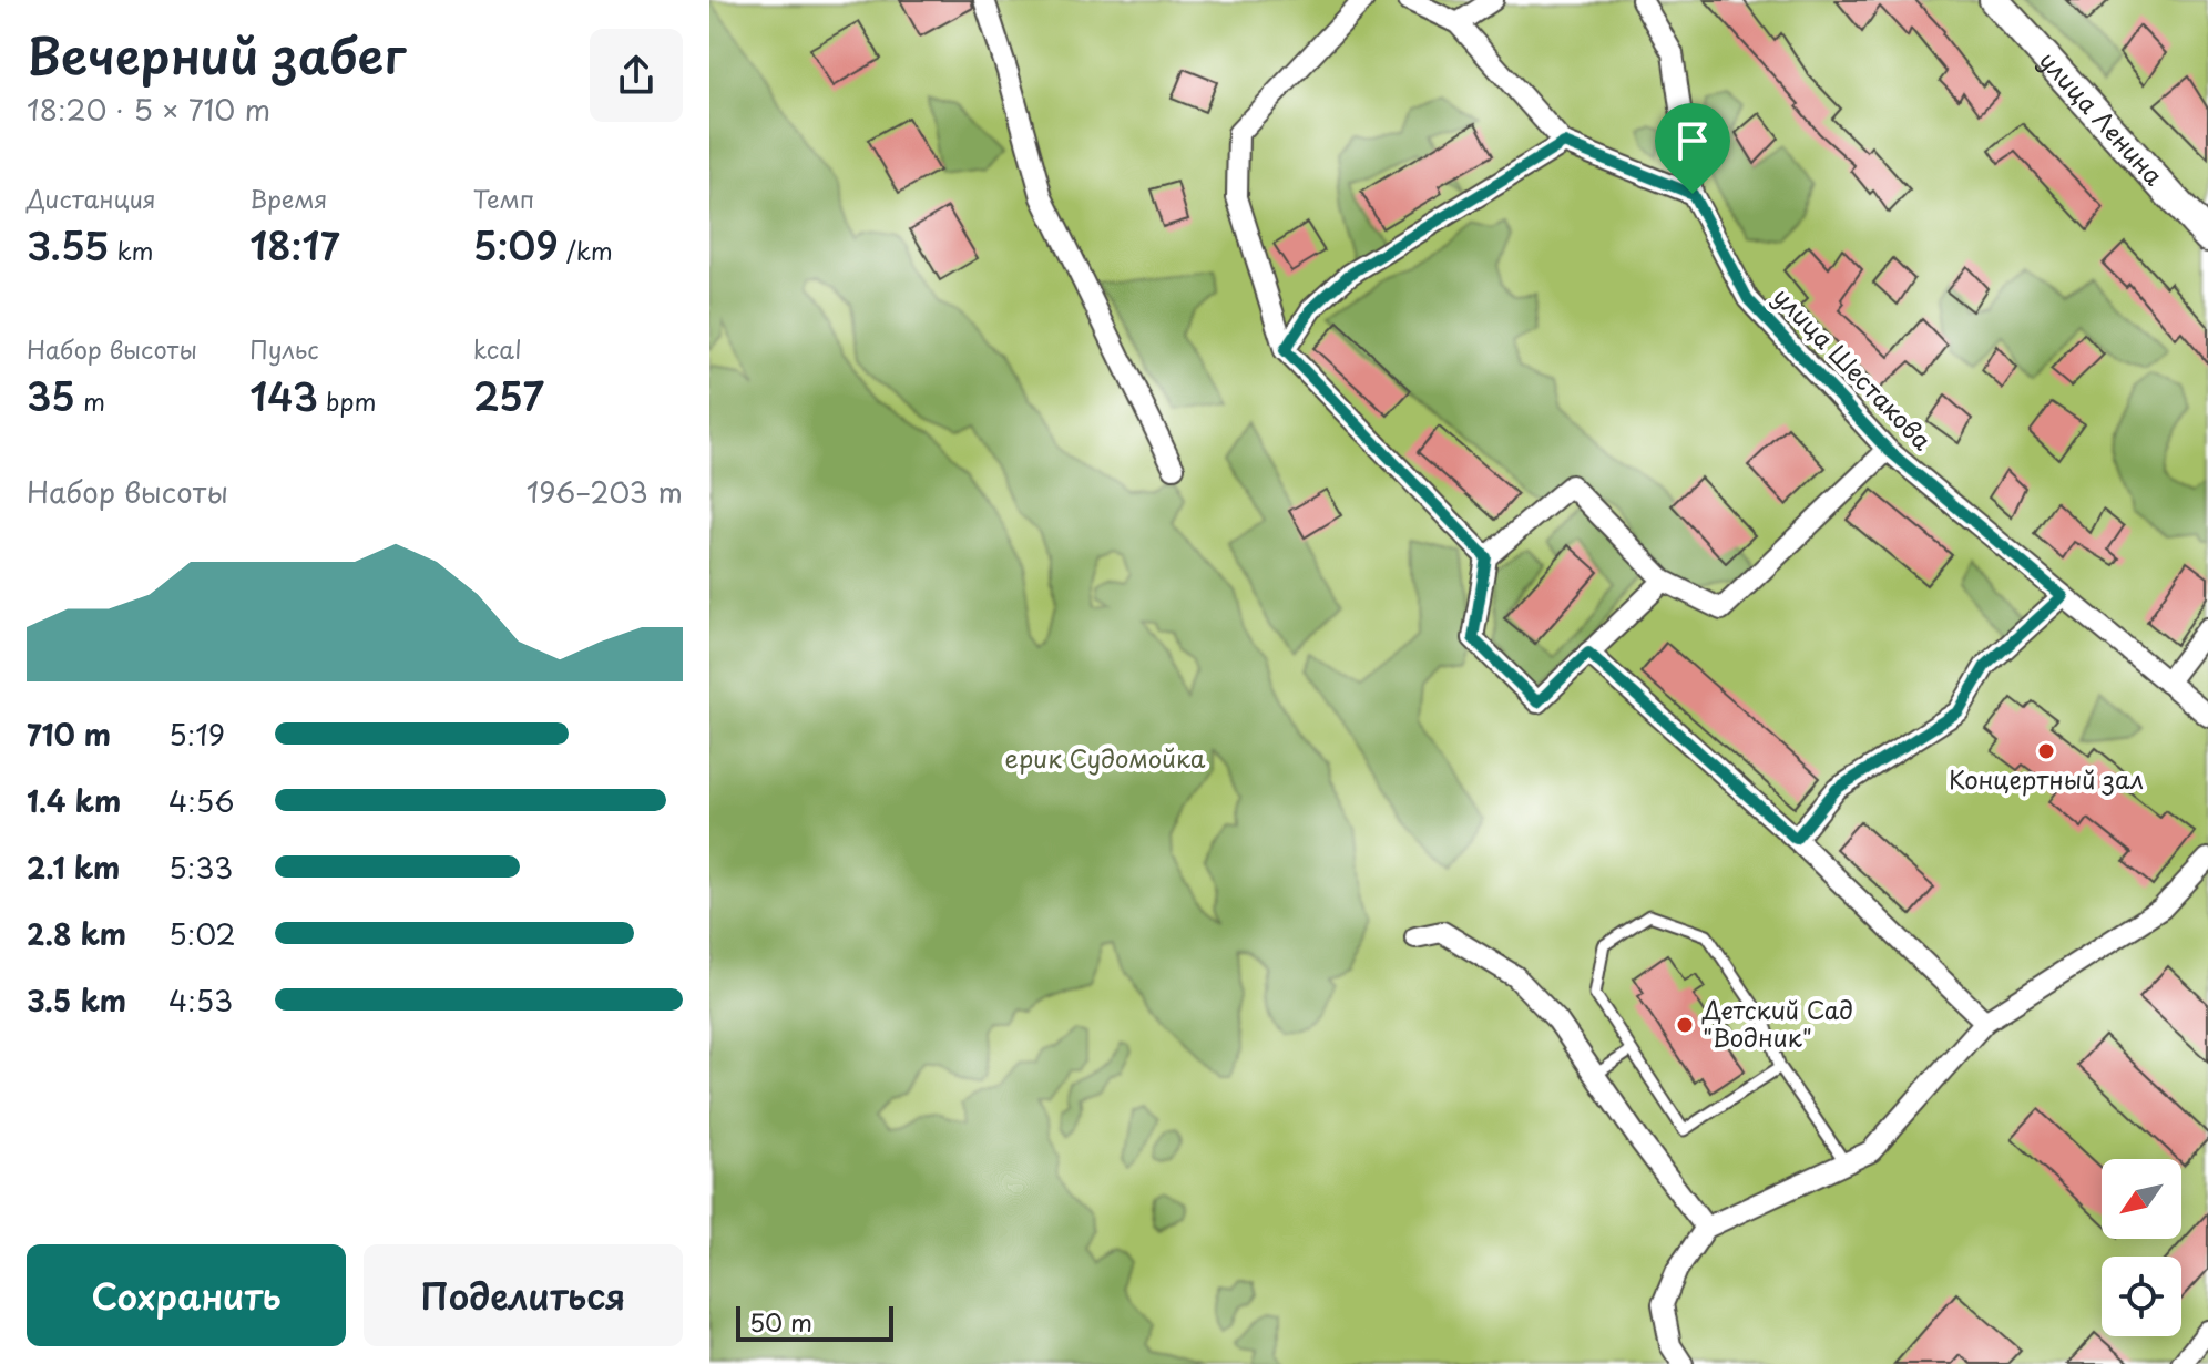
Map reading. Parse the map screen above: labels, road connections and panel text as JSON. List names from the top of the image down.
{
  "streets": {
    "street": ["улица Ленина", "улица Шестакова"]
  },
  "parks": ["ерик Судомойка"],
  "places": ["Концертный зал", "Детский Сад \"Водник\""],
  "scale_bar": "50 m",
  "north": "bottom left",
  "page": {
    "heading": ["Вечерний забег", "18:20 · 5 × 710 m"],
    "stats": [
      ["Дистанция", "3.55 km"],
      ["Время", "18:17"],
      ["Темп", "5:09 /km"],
      ["Набор высоты", "35 m"],
      ["Пульс", "143 bpm"],
      ["kcal", "257"]
    ],
    "chart": ["Набор высоты", "196–203 m"],
    "list": [
      {
        "name": "710 m",
        "note": "5:19"
      },
      {
        "name": "1.4 km",
        "note": "4:56"
      },
      {
        "name": "2.1 km",
        "note": "5:33"
      },
      {
        "name": "2.8 km",
        "note": "5:02"
      },
      {
        "name": "3.5 km",
        "note": "4:53"
      }
    ],
    "buttons": ["Сохранить", "Поделиться"],
    "scale": "50 m"
  }
}
